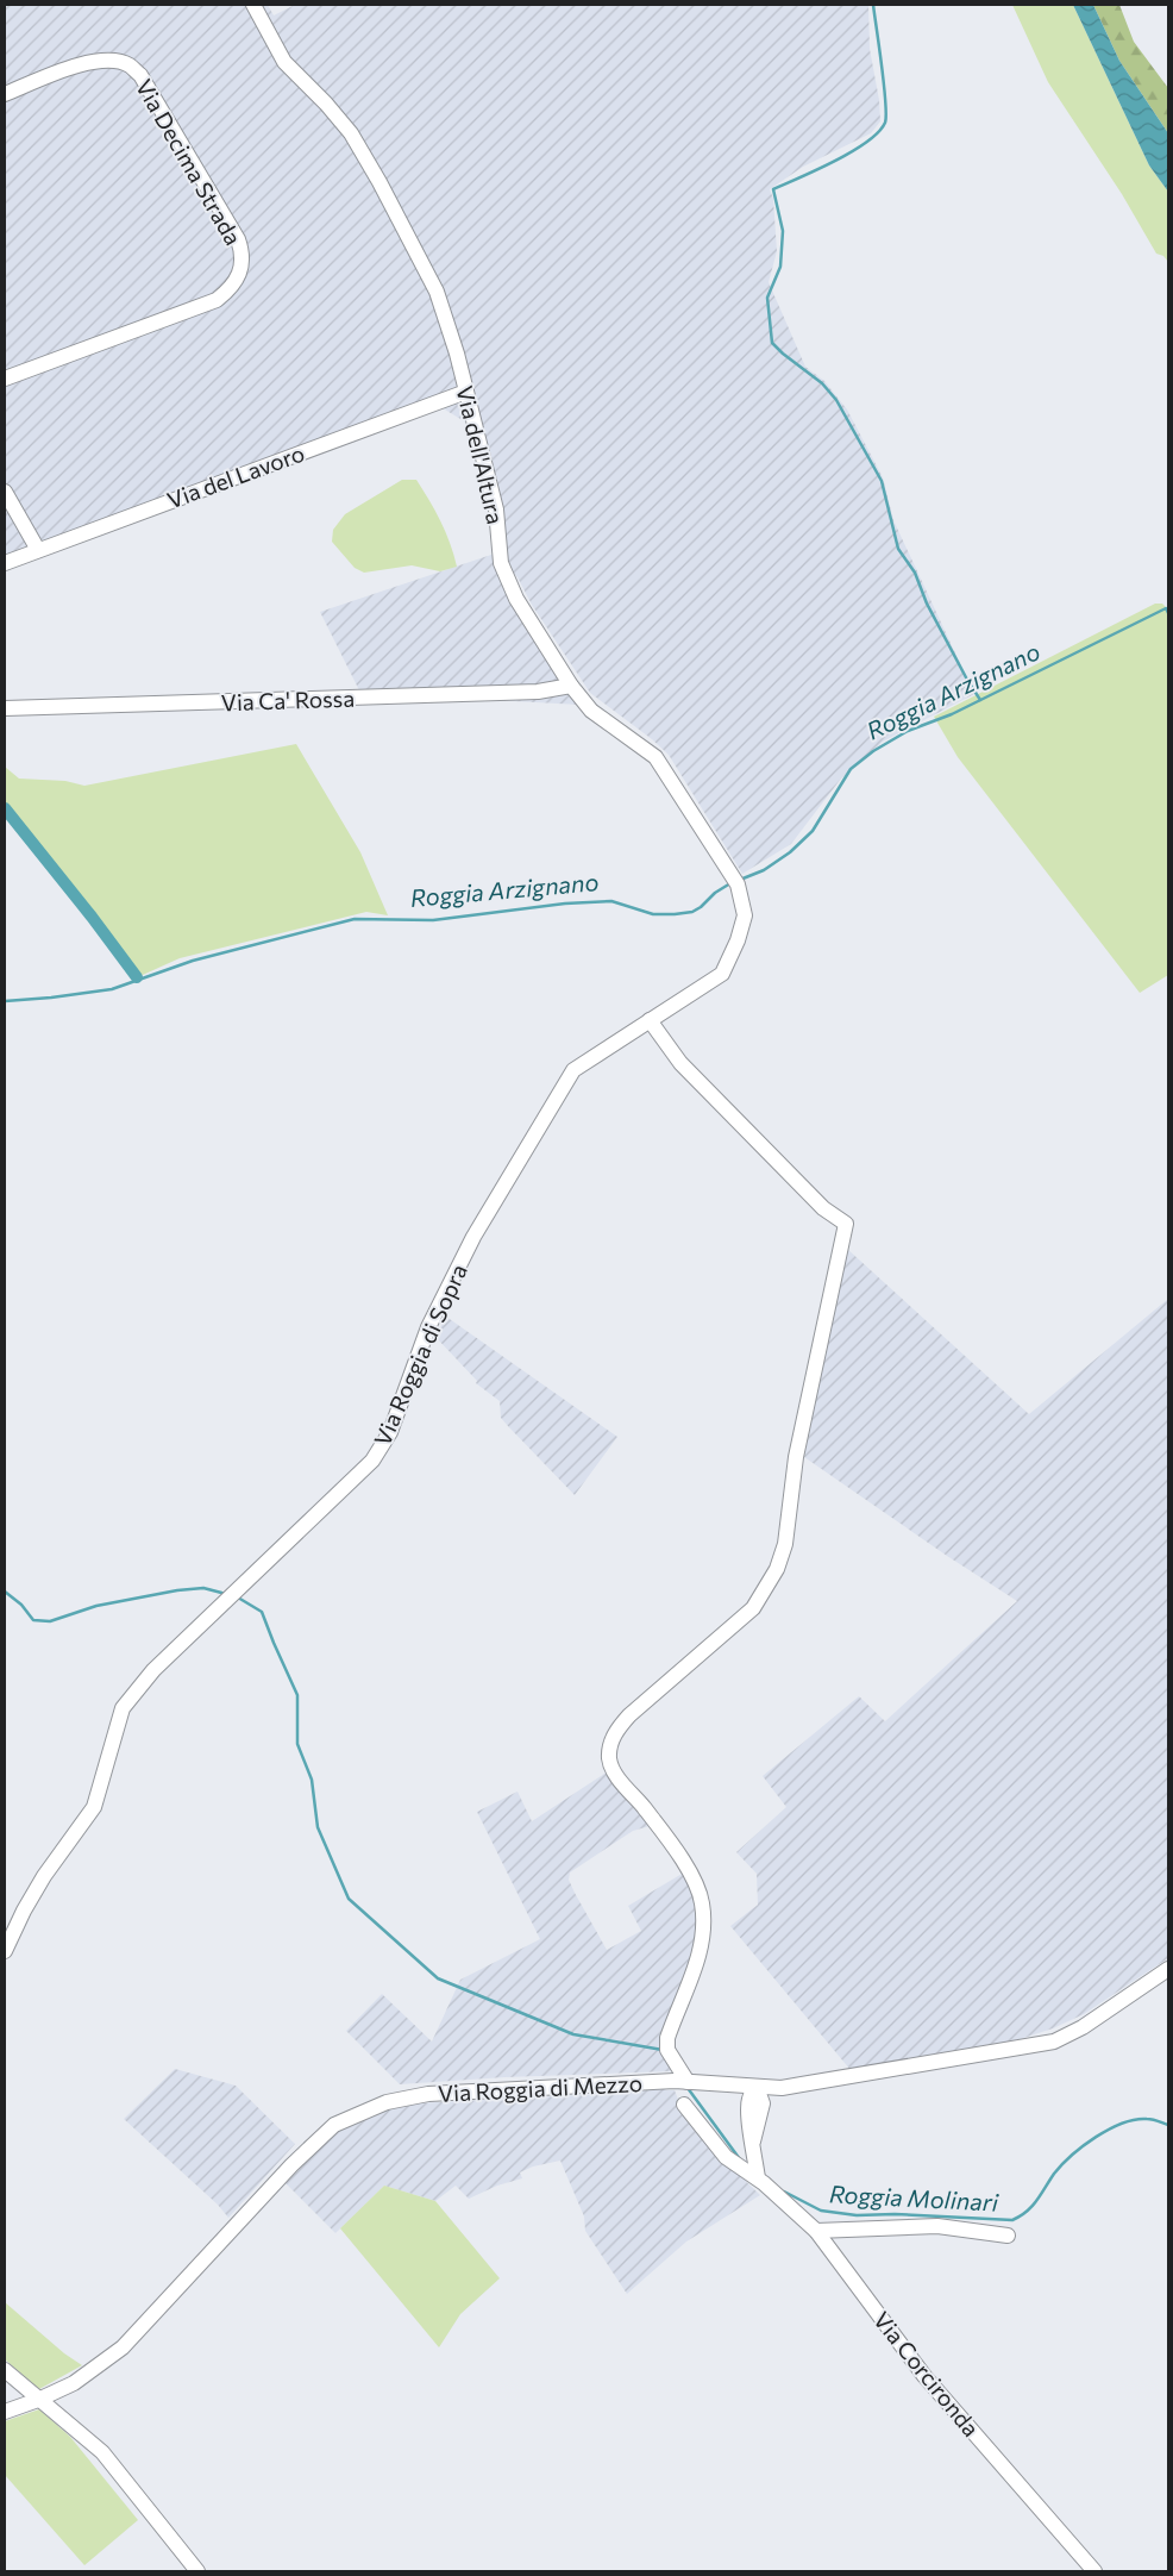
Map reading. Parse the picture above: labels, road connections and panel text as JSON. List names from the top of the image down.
{
  "streets": {
    "street": [
      "Via Decima Strada",
      "Via dell'Altura",
      "Via del Lavoro",
      "Via Ca' Rossa",
      "Via Roggia di Sopra",
      "Via Roggia di Mezzo",
      "Via Corcironda"
    ]
  },
  "crossings": [
    ["Via dell'Altura", "Via del Lavoro"],
    ["Via dell'Altura", "Via Ca' Rossa"],
    ["Via dell'Altura", "Via Roggia di Sopra"]
  ],
  "water": ["Roggia Arzignano", "Roggia Molinari"]
}
